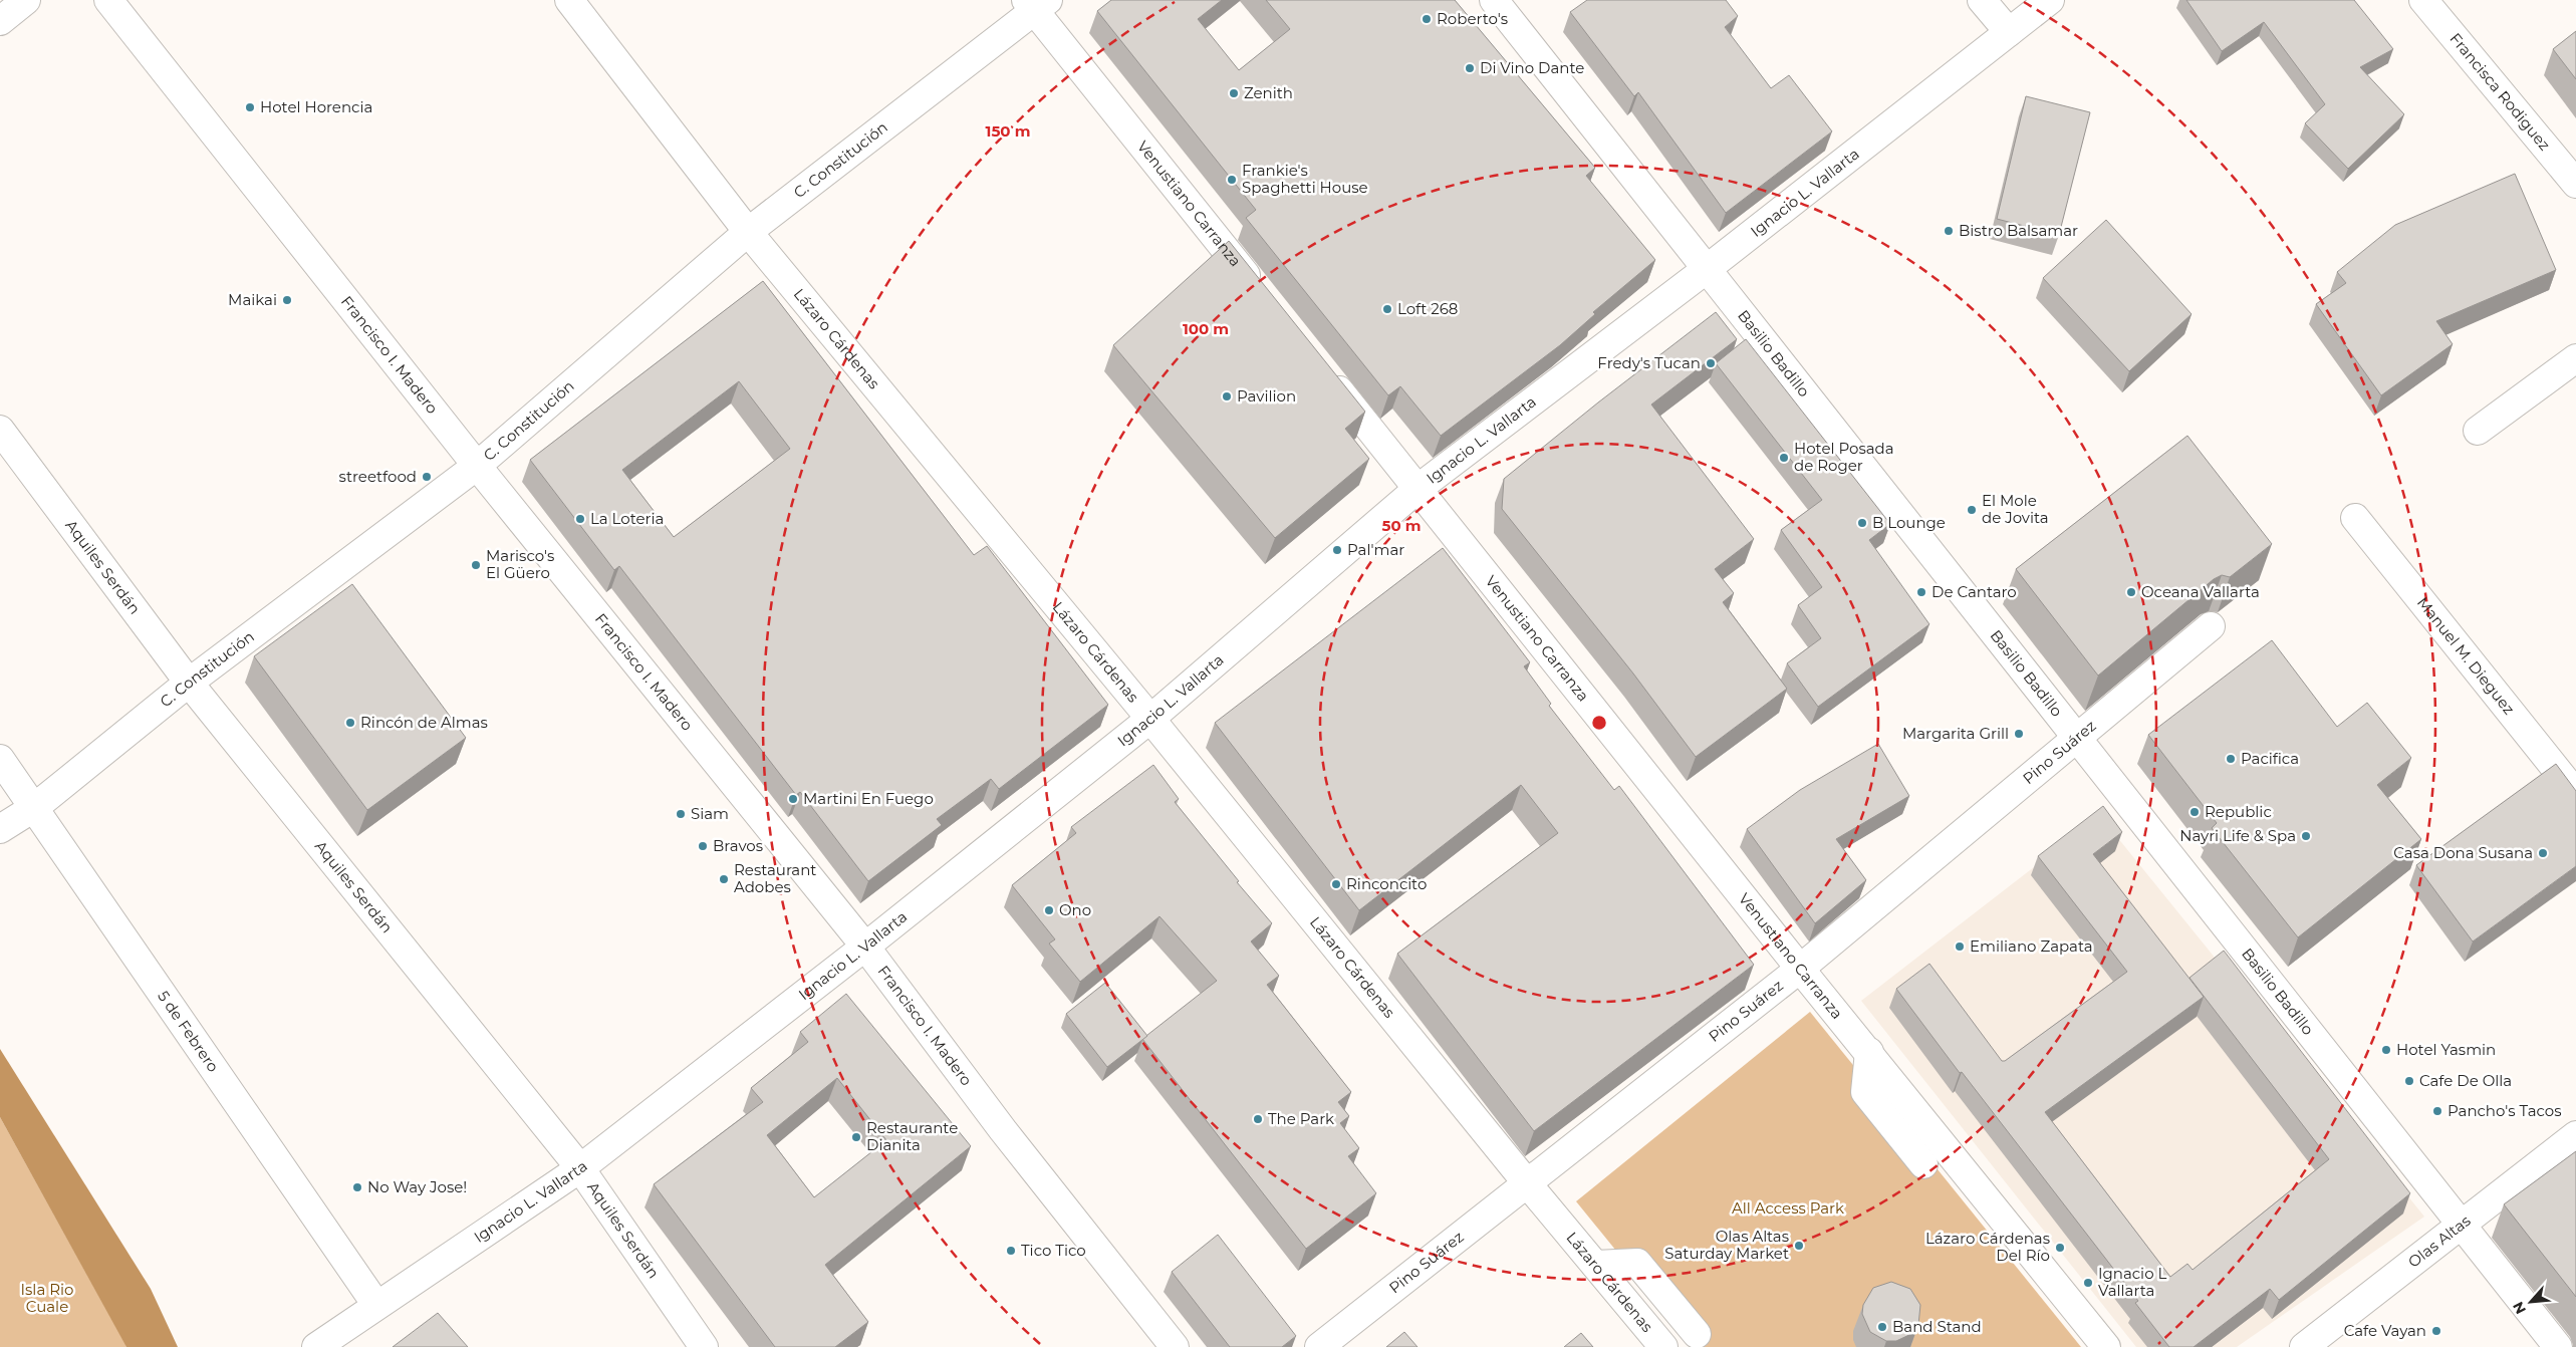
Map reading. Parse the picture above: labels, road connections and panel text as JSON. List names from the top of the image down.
{
  "streets": {
    "street": [
      "Francisca Rodiguez",
      "C. Constitución",
      "Ignacio L. Vallarta",
      "Venustiano Carranza",
      "Lázaro Cárdenas",
      "Basilio Badillo",
      "Francisco I. Madero",
      "Aquiles Serdán",
      "Manuel M. Dieguez",
      "Pino Suárez",
      "5 de Febrero",
      "Olas Altas"
    ]
  },
  "crossings": [
    ["C. Constitución", "Venustiano Carranza"],
    ["C. Constitución", "Lázaro Cárdenas"],
    ["C. Constitución", "Francisco I. Madero"],
    ["C. Constitución", "Aquiles Serdán"],
    ["C. Constitución", "5 de Febrero"],
    ["Ignacio L. Vallarta", "Venustiano Carranza"],
    ["Ignacio L. Vallarta", "Lázaro Cárdenas"],
    ["Ignacio L. Vallarta", "Basilio Badillo"],
    ["Ignacio L. Vallarta", "Francisco I. Madero"],
    ["Ignacio L. Vallarta", "Aquiles Serdán"],
    ["Ignacio L. Vallarta", "5 de Febrero"],
    ["Venustiano Carranza", "Pino Suárez"],
    ["Lázaro Cárdenas", "Pino Suárez"],
    ["Basilio Badillo", "Pino Suárez"],
    ["Basilio Badillo", "Olas Altas"]
  ],
  "parks": ["All Access Park", "Isla Rio Cuale"],
  "places": [
    "Roberto's",
    "Di Vino Dante",
    "Zenith",
    "Hotel Horencia",
    "Frankie's Spaghetti House",
    "Bistro Balsamar",
    "Maikai",
    "Loft 268",
    "Fredy's Tucan",
    "Pavilion",
    "Hotel Posada de Roger",
    "streetfood",
    "El Mole de Jovita",
    "La Loteria",
    "B Lounge",
    "Pal'mar",
    "Marisco's El Güero",
    "De Cantaro",
    "Oceana Vallarta",
    "Rincón de Almas",
    "Margarita Grill",
    "Pacifica",
    "Martini En Fuego",
    "Republic",
    "Siam",
    "Nayri Life & Spa",
    "Bravos",
    "Casa Dona Susana",
    "Restaurant Adobes",
    "Rinconcito",
    "Ono",
    "Emiliano Zapata",
    "Hotel Yasmin",
    "Cafe De Olla",
    "Pancho's Tacos",
    "The Park",
    "Restaurante Dianita",
    "No Way Jose!",
    "Olas Altas Saturday Market",
    "Lázaro Cárdenas Del Río",
    "Tico Tico",
    "Ignacio L Vallarta",
    "Band Stand",
    "Cafe Vayan"
  ],
  "north": "bottom left",
  "rings": ["150 m", "100 m", "50 m"]
}
